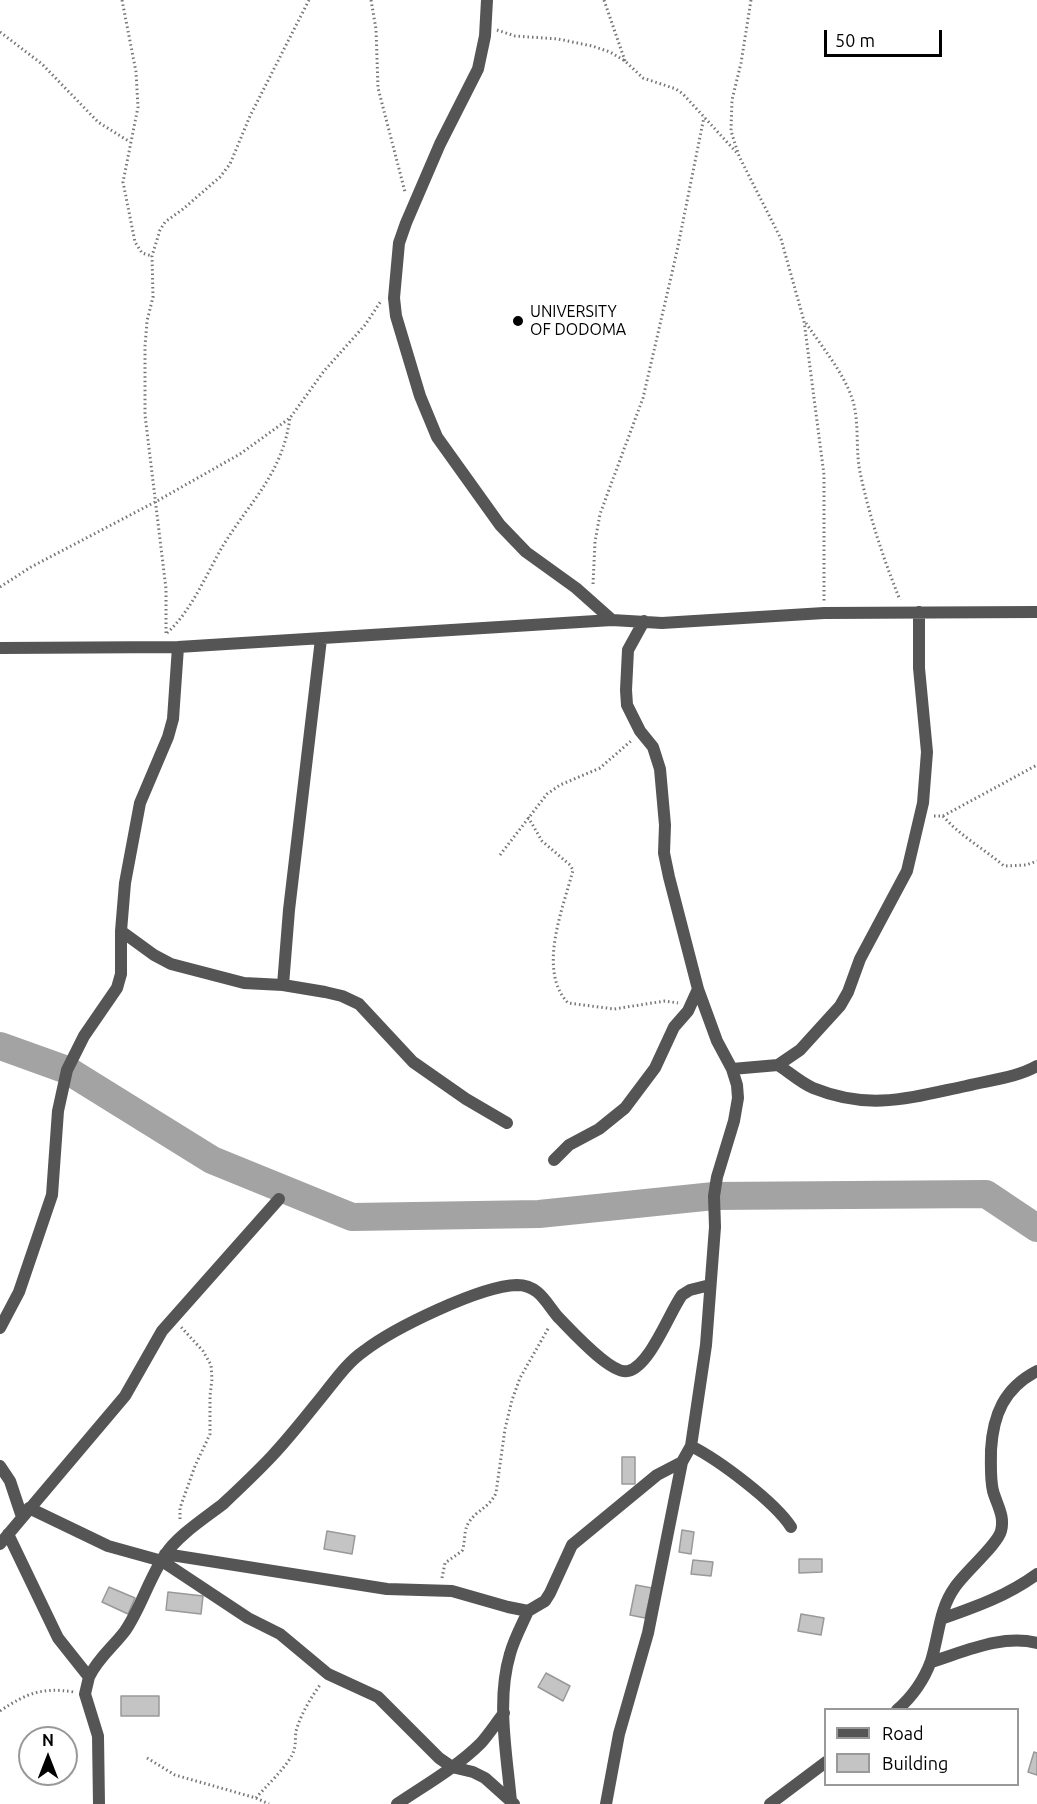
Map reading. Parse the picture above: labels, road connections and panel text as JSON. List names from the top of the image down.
{
  "places": ["UNIVERSITY OF DODOMA"],
  "legend": ["Road", "Building"],
  "scale_bar": "50 m",
  "north": "top"
}
